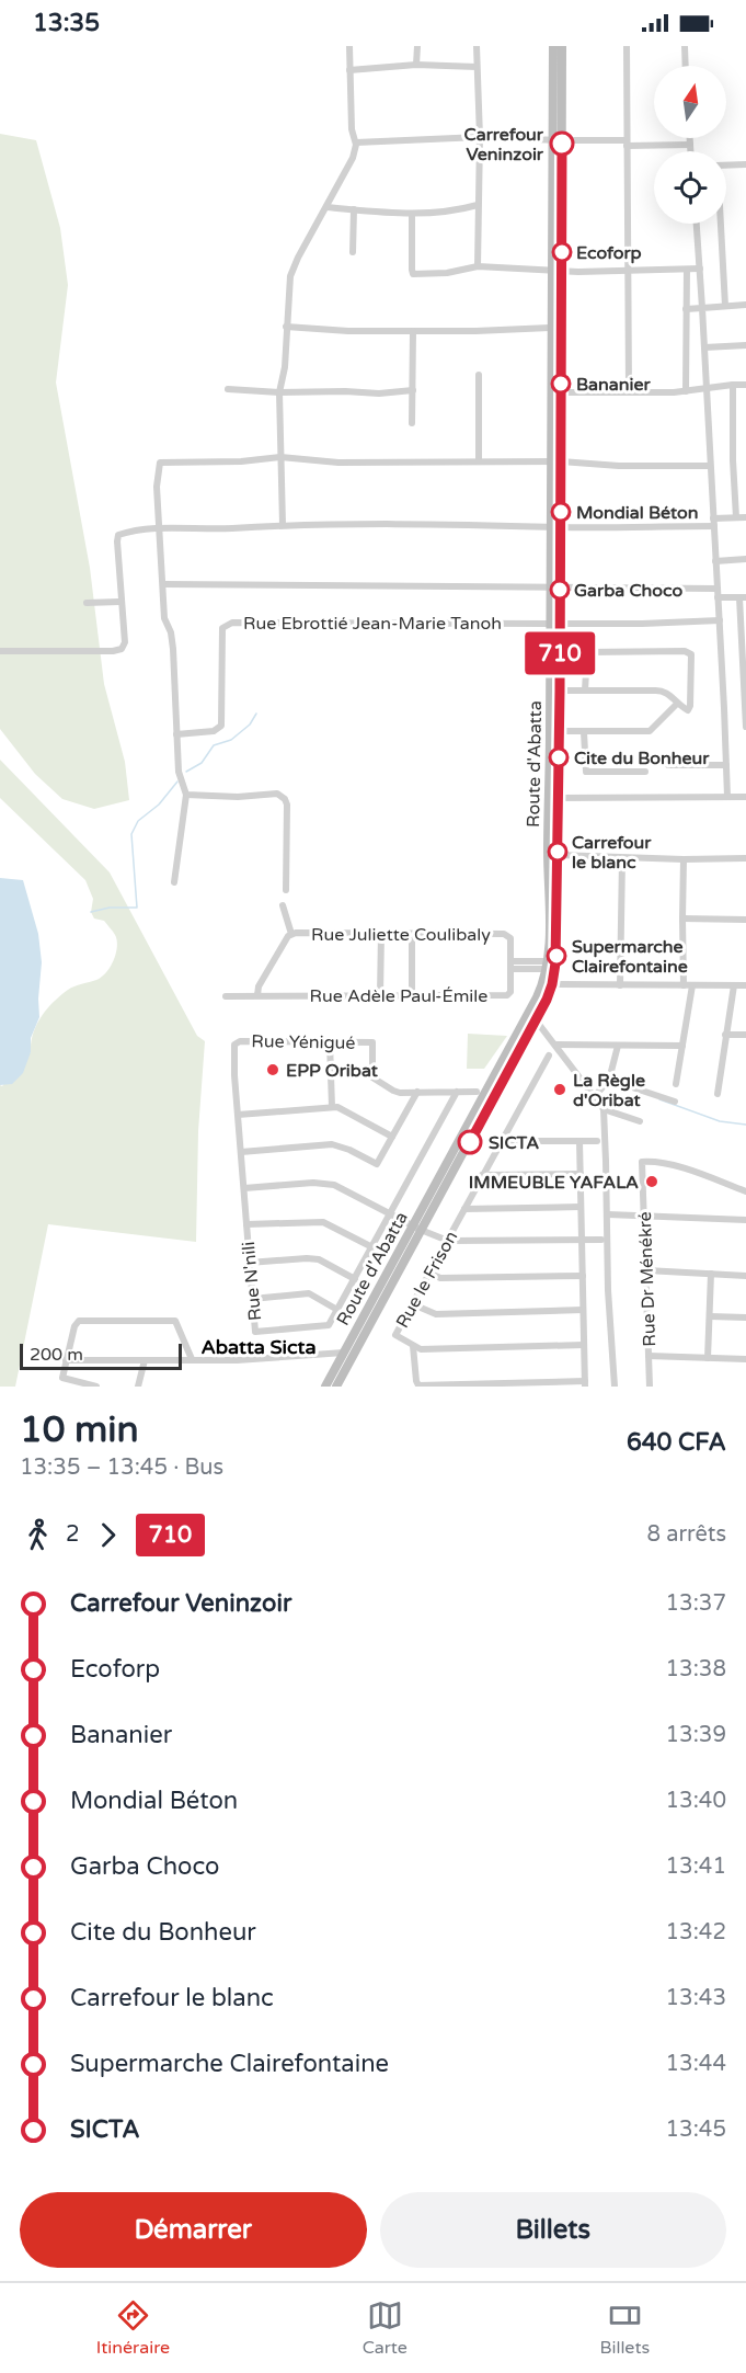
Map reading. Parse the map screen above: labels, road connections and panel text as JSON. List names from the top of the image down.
{
  "streets": {
    "street": [
      "Rue Ebrottié Jean-Marie Tanoh",
      "Route d'Abatta",
      "Rue Juliette Coulibaly",
      "Rue Adèle Paul-Émile",
      "Rue Yénigué",
      "Rue le Frison",
      "Rue Dr Ménékré",
      "Rue N'nili"
    ]
  },
  "crossings": [
    ["Rue Ebrottié Jean-Marie Tanoh", "Route d'Abatta"],
    ["Rue Juliette Coulibaly", "Rue Adèle Paul-Émile"],
    ["Rue Yénigué", "Rue N'nili"]
  ],
  "districts": ["Abatta Sicta"],
  "places": [
    "Carrefour Veninzoir",
    "Ecoforp",
    "Bananier",
    "Mondial Béton",
    "Garba Choco",
    "Cite du Bonheur",
    "Carrefour le blanc",
    "Supermarche Clairefontaine",
    "EPP Oribat",
    "La Règle d'Oribat",
    "SICTA",
    "IMMEUBLE YAFALA"
  ],
  "lines": ["bus line 710"],
  "scale_bar": "200 m",
  "north": "top",
  "page": {
    "status": "13:35",
    "on_map": "710",
    "scale": "200 m",
    "heading": ["10 min", "13:35 – 13:45 · Bus", "640 CFA"],
    "legs": ["2", "710", "8 arrêts"],
    "list": [
      {
        "name": "Carrefour Veninzoir",
        "value": "13:37"
      },
      {
        "name": "Ecoforp",
        "value": "13:38"
      },
      {
        "name": "Bananier",
        "value": "13:39"
      },
      {
        "name": "Mondial Béton",
        "value": "13:40"
      },
      {
        "name": "Garba Choco",
        "value": "13:41"
      },
      {
        "name": "Cite du Bonheur",
        "value": "13:42"
      },
      {
        "name": "Carrefour le blanc",
        "value": "13:43"
      },
      {
        "name": "Supermarche Clairefontaine",
        "value": "13:44"
      },
      {
        "name": "SICTA",
        "value": "13:45"
      }
    ],
    "buttons": ["Démarrer", "Billets"],
    "tabs": ["Itinéraire", "Carte", "Billets"]
  }
}
